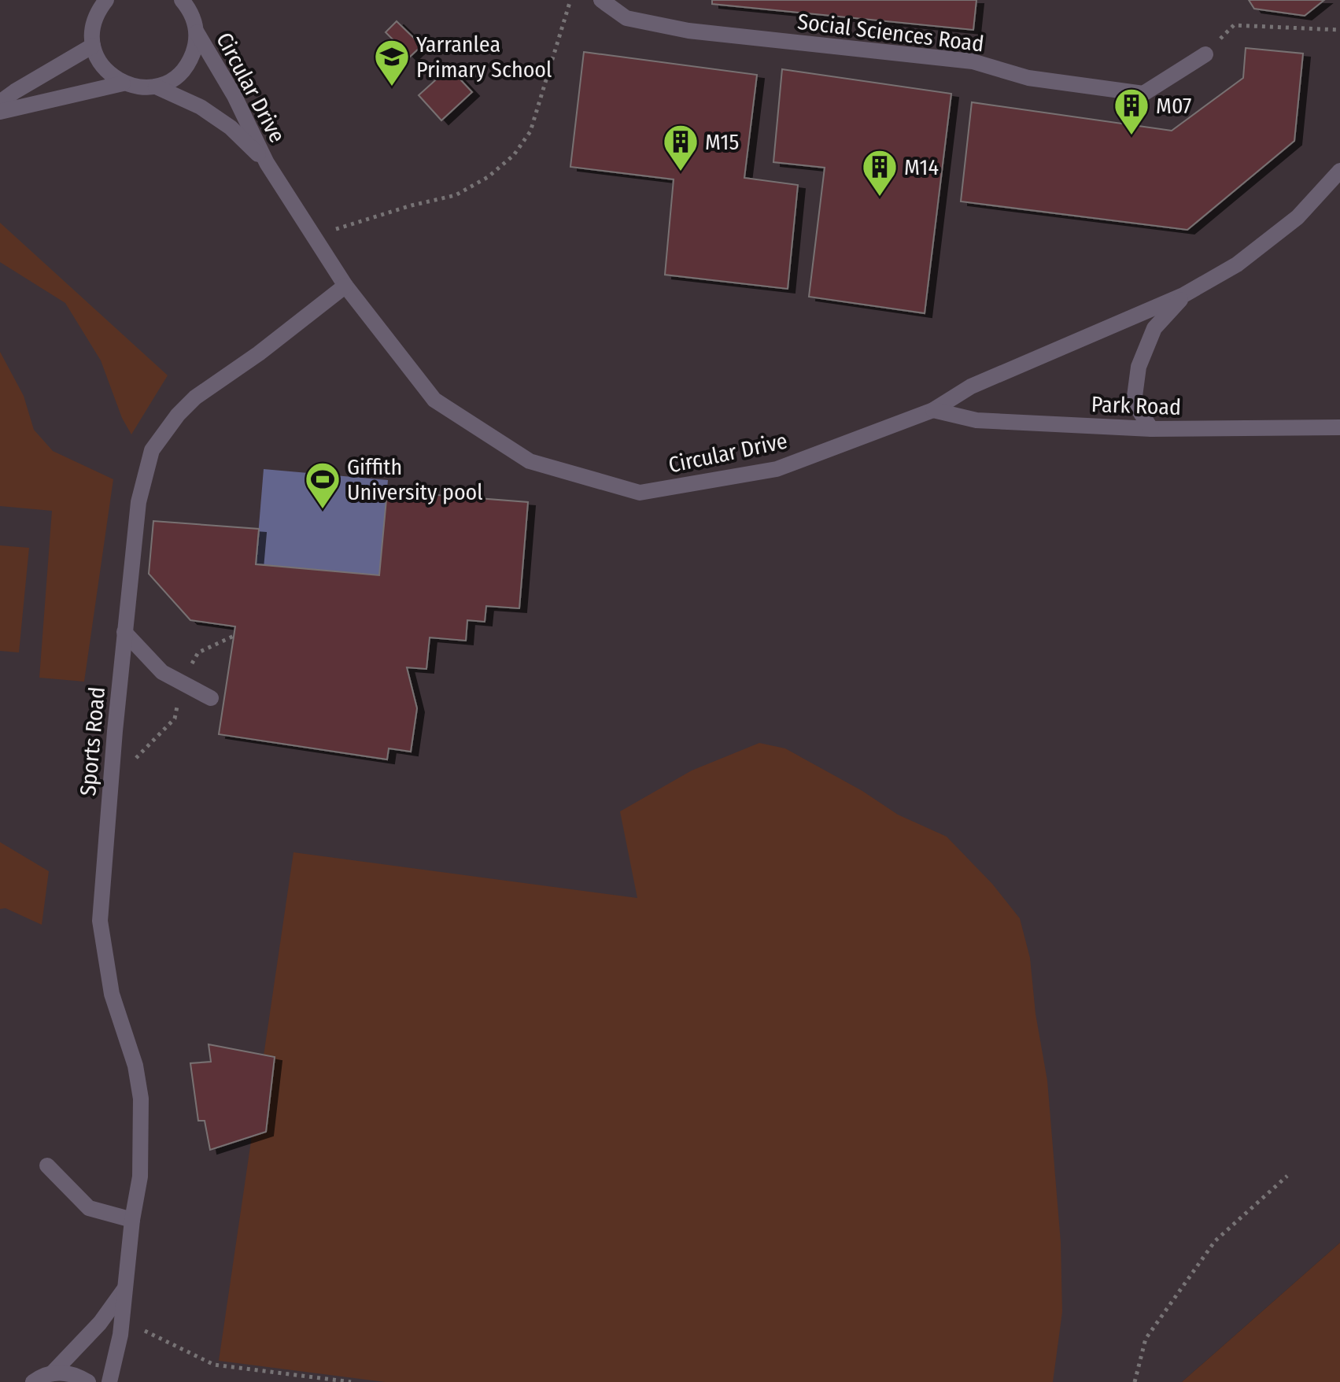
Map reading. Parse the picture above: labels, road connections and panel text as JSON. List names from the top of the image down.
{
  "streets": {
    "street": [
      "Social Sciences Road",
      "Circular Drive",
      "Park Road",
      "Sports Road"
    ]
  },
  "crossings": [
    ["Circular Drive", "Park Road"],
    ["Circular Drive", "Sports Road"]
  ],
  "places": {
    "school or university": ["Yarranlea Primary School"],
    "building": ["M07", "M15", "M14"],
    "sports": ["Giffith University pool"]
  }
}
